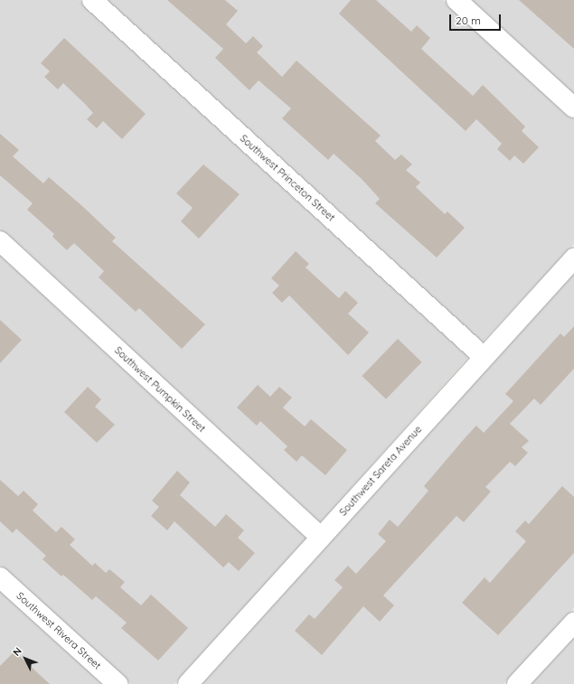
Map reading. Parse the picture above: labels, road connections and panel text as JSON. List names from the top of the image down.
{
  "streets": {
    "street": [
      "Southwest Princeton Street",
      "Southwest Pumpkin Street",
      "Southwest Sareta Avenue",
      "Southwest Rivera Street"
    ]
  },
  "crossings": [
    ["Southwest Princeton Street", "Southwest Sareta Avenue"],
    ["Southwest Pumpkin Street", "Southwest Sareta Avenue"]
  ],
  "scale_bar": "20 m",
  "north": "top left"
}
